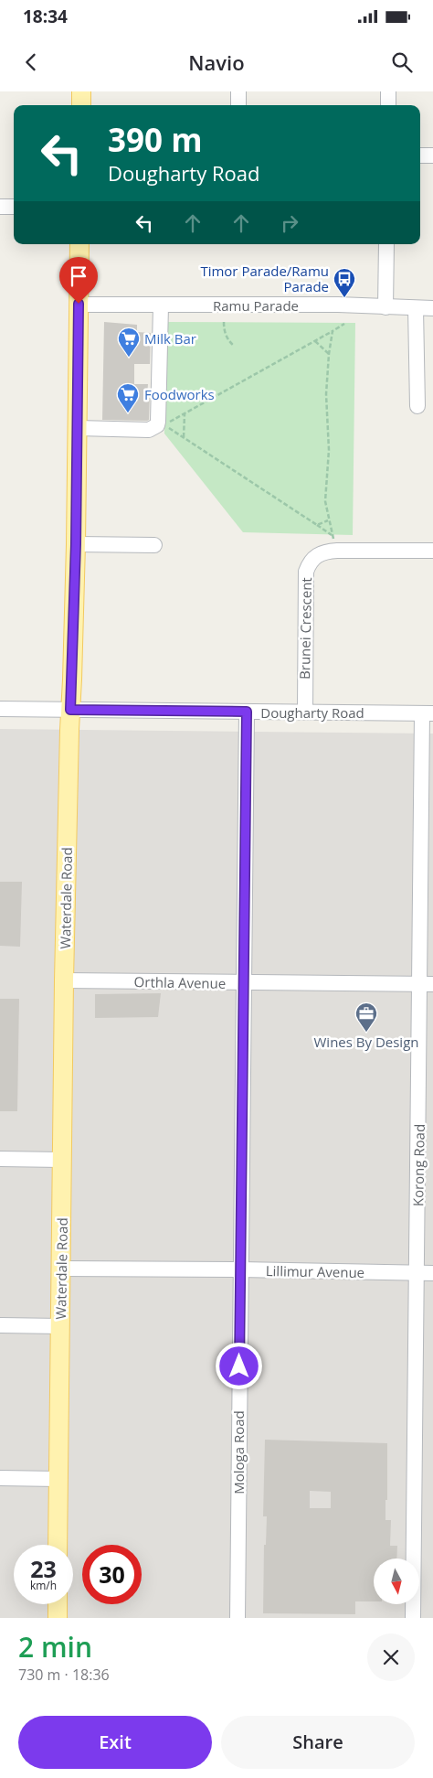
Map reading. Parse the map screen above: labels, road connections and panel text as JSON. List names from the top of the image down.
{
  "streets": {
    "main road": ["Waterdale Road"],
    "street": [
      "Ramu Parade",
      "Brunei Crescent",
      "Dougharty Road",
      "Orthla Avenue",
      "Korong Road",
      "Lillimur Avenue",
      "Mologa Road"
    ]
  },
  "crossings": [
    ["Ramu Parade", "Waterdale Road"],
    ["Brunei Crescent", "Dougharty Road"],
    ["Dougharty Road", "Waterdale Road"],
    ["Dougharty Road", "Korong Road"],
    ["Dougharty Road", "Mologa Road"],
    ["Waterdale Road", "Orthla Avenue"],
    ["Waterdale Road", "Lillimur Avenue"],
    ["Orthla Avenue", "Korong Road"],
    ["Orthla Avenue", "Mologa Road"],
    ["Korong Road", "Lillimur Avenue"],
    ["Lillimur Avenue", "Mologa Road"]
  ],
  "places": {
    "bus stop": ["Timor Parade/Ramu Parade"],
    "supermarket": ["Milk Bar", "Foodworks"],
    "office": ["Wines By Design"]
  },
  "north": "bottom",
  "page": {
    "status": "18:34",
    "header": "Navio",
    "turn": ["390 m", "Dougharty Road"],
    "speed": "23 km/h",
    "limit": "30",
    "heading": ["2 min", "730 m · 18:36"],
    "buttons": ["Exit", "Share"]
  }
}
